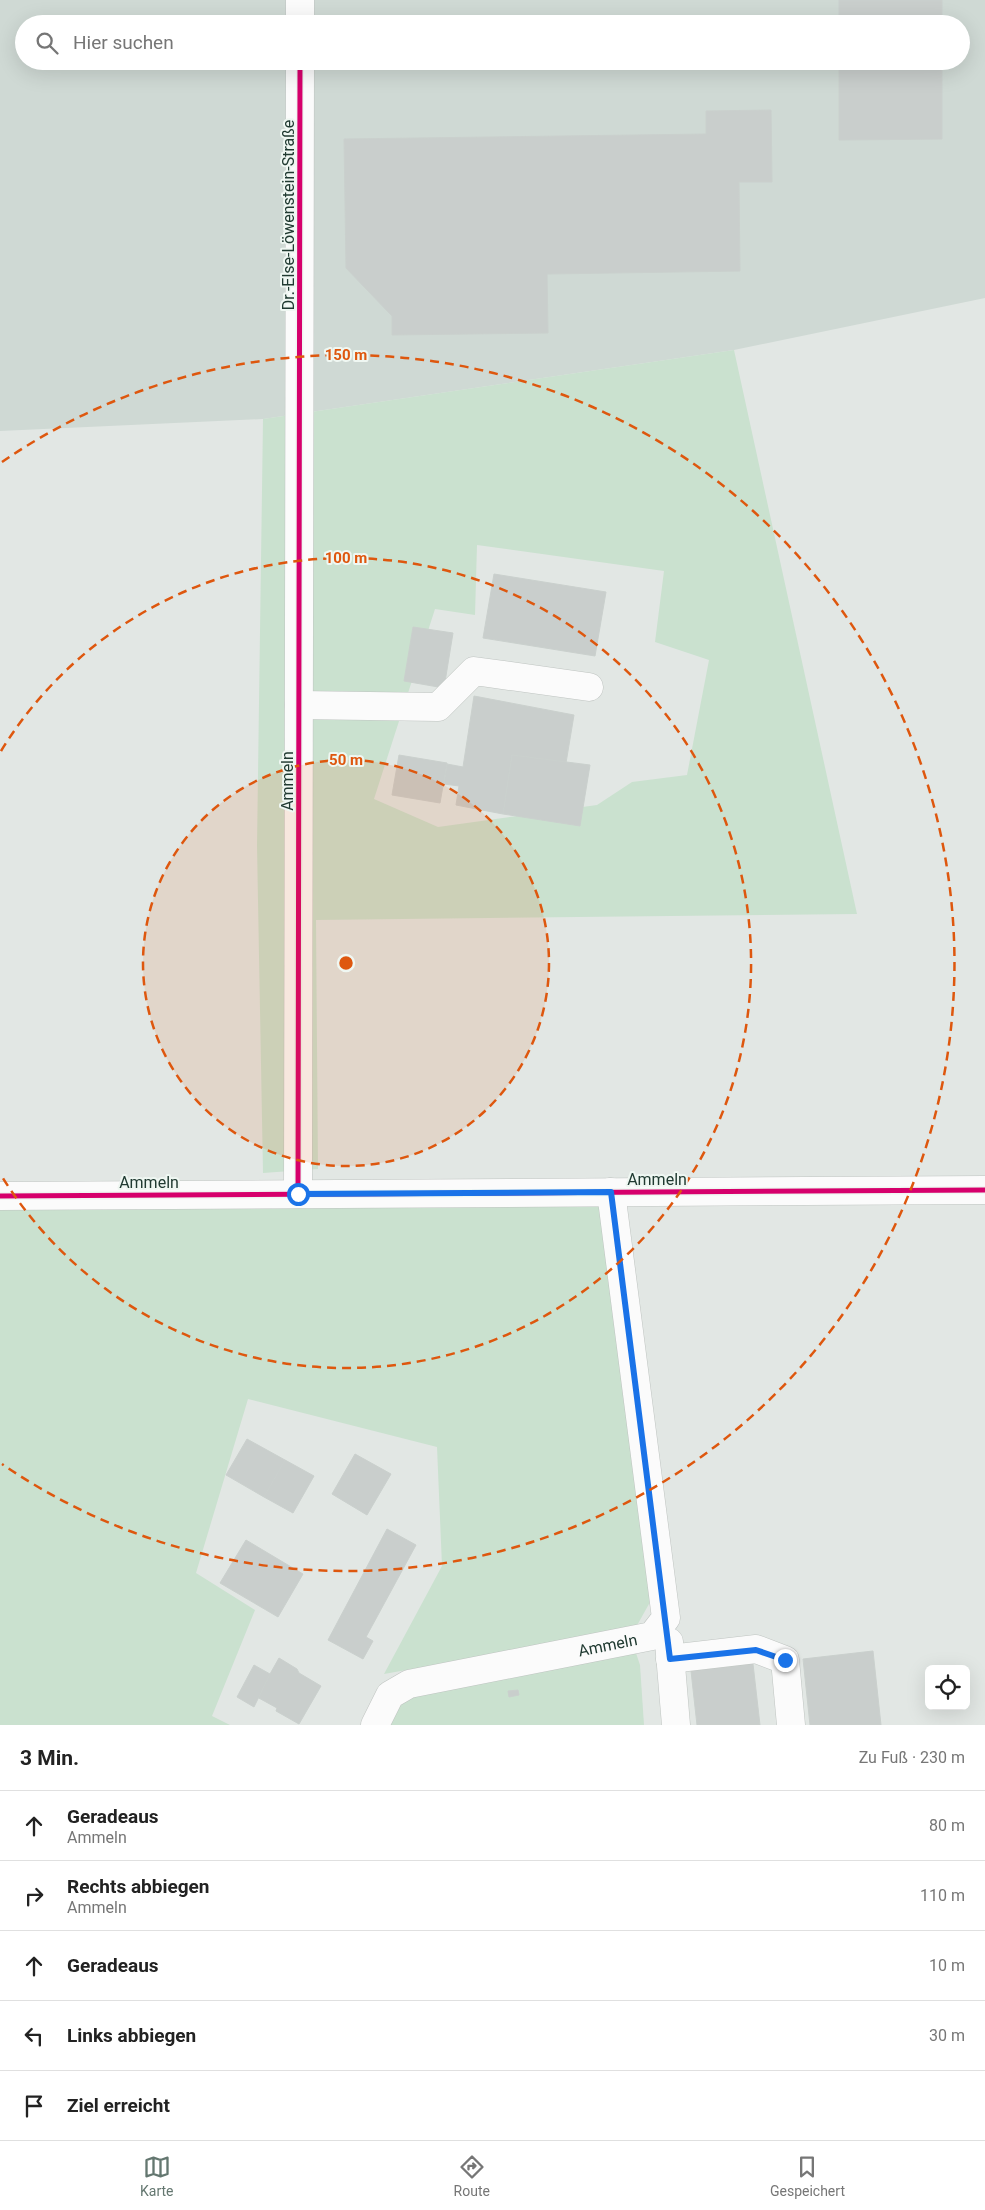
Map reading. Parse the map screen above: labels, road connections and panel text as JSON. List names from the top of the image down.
{
  "streets": {
    "street": ["Dr.-Else-Löwenstein-Straße", "Ammeln"]
  },
  "crossings": [
    ["Dr.-Else-Löwenstein-Straße", "Ammeln"]
  ],
  "page": {
    "search": "Hier suchen",
    "heading": ["3 Min.", "Zu Fuß · 230 m"],
    "list": [
      ["Geradeaus", "Ammeln", "80 m"],
      ["Rechts abbiegen", "Ammeln", "110 m"],
      ["Geradeaus", "10 m"],
      ["Links abbiegen", "30 m"],
      "Ziel erreicht"
    ],
    "nav": ["Karte", "Route", "Gespeichert"]
  },
  "rings": ["150 m", "100 m", "50 m"]
}
